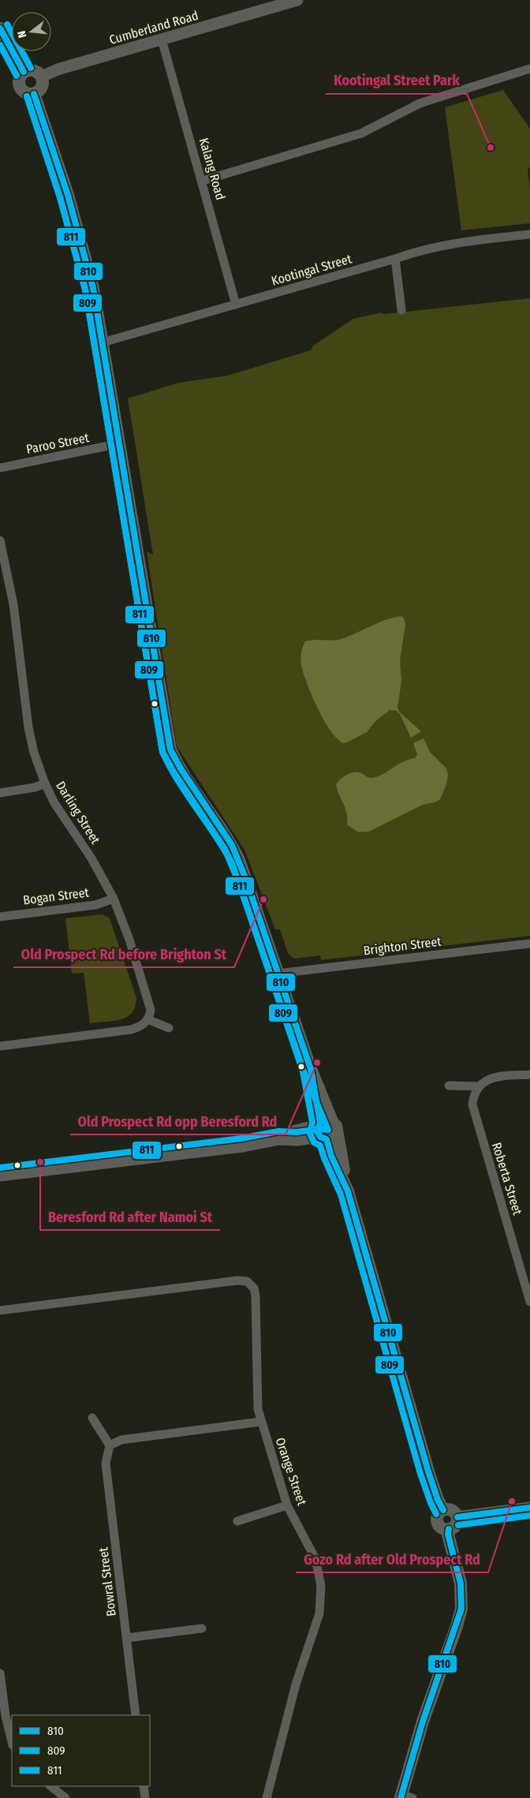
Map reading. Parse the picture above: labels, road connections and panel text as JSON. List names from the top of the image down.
{
  "streets": {
    "street": [
      "Cumberland Road",
      "Kalang Road",
      "Kootingal Street",
      "Paroo Street",
      "Darling Street",
      "Bogan Street",
      "Brighton Street",
      "Roberta Street",
      "Orange Street",
      "Bowral Street"
    ]
  },
  "crossings": [
    ["Cumberland Road", "Kalang Road"],
    ["Kalang Road", "Kootingal Street"],
    ["Darling Street", "Bogan Street"]
  ],
  "places": [
    "Kootingal Street Park",
    "Old Prospect Rd before Brighton St",
    "Old Prospect Rd opp Beresford Rd",
    "Beresford Rd after Namoi St",
    "Gozo Rd after Old Prospect Rd"
  ],
  "lines": ["transit line 811", "transit line 810", "transit line 809"],
  "legend": ["810", "809", "811"],
  "north": "left"
}
